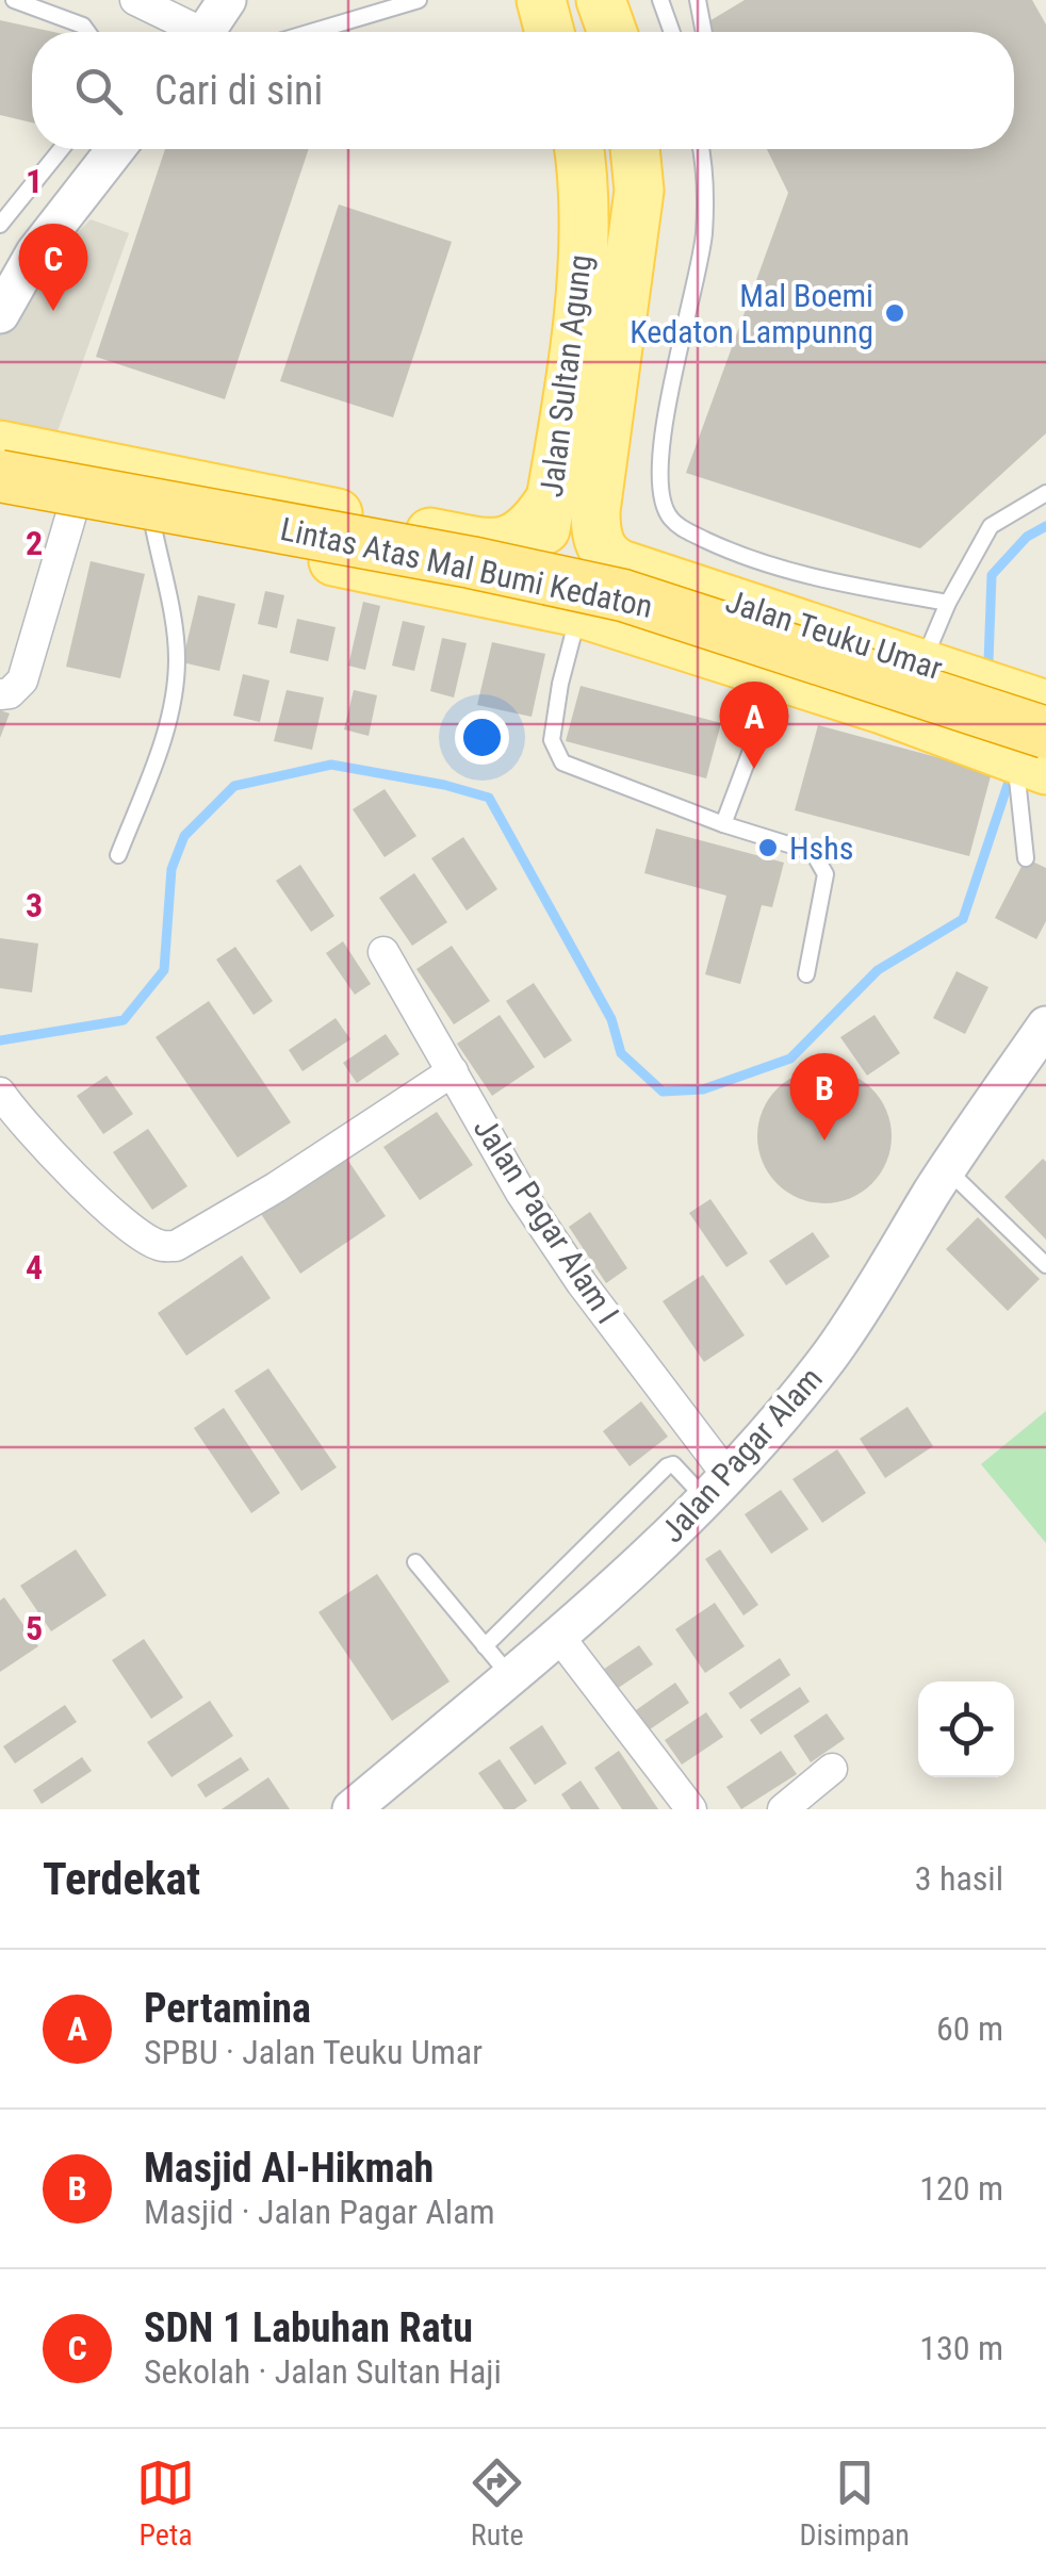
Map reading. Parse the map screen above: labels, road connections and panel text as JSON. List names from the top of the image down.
{
  "streets": {
    "highway": ["Lintas Atas Mal Bumi Kedaton"],
    "main road": ["Jalan Sultan Agung", "Jalan Teuku Umar"],
    "street": ["Jalan Pagar Alam I", "Jalan Pagar Alam"]
  },
  "crossings": [
    ["Jalan Sultan Agung", "Jalan Teuku Umar"],
    ["Lintas Atas Mal Bumi Kedaton", "Jalan Teuku Umar"],
    ["Jalan Pagar Alam I", "Jalan Pagar Alam"]
  ],
  "places": ["Mal Boemi Kedaton Lampunng", "Hshs"],
  "page": {
    "search": "Cari di sini",
    "pins": ["C", "A", "B"],
    "heading": ["Terdekat", "3 hasil"],
    "list": [
      {
        "mark": "A",
        "name": "Pertamina",
        "note": "SPBU · Jalan Teuku Umar",
        "value": "60 m"
      },
      {
        "mark": "B",
        "name": "Masjid Al-Hikmah",
        "note": "Masjid · Jalan Pagar Alam",
        "value": "120 m"
      },
      {
        "mark": "C",
        "name": "SDN 1 Labuhan Ratu",
        "note": "Sekolah · Jalan Sultan Haji",
        "value": "130 m"
      }
    ],
    "nav": ["Peta", "Rute", "Disimpan"]
  },
  "grid": {
    "rows": [
      "1",
      "2",
      "3",
      "4",
      "5"
    ]
  }
}
